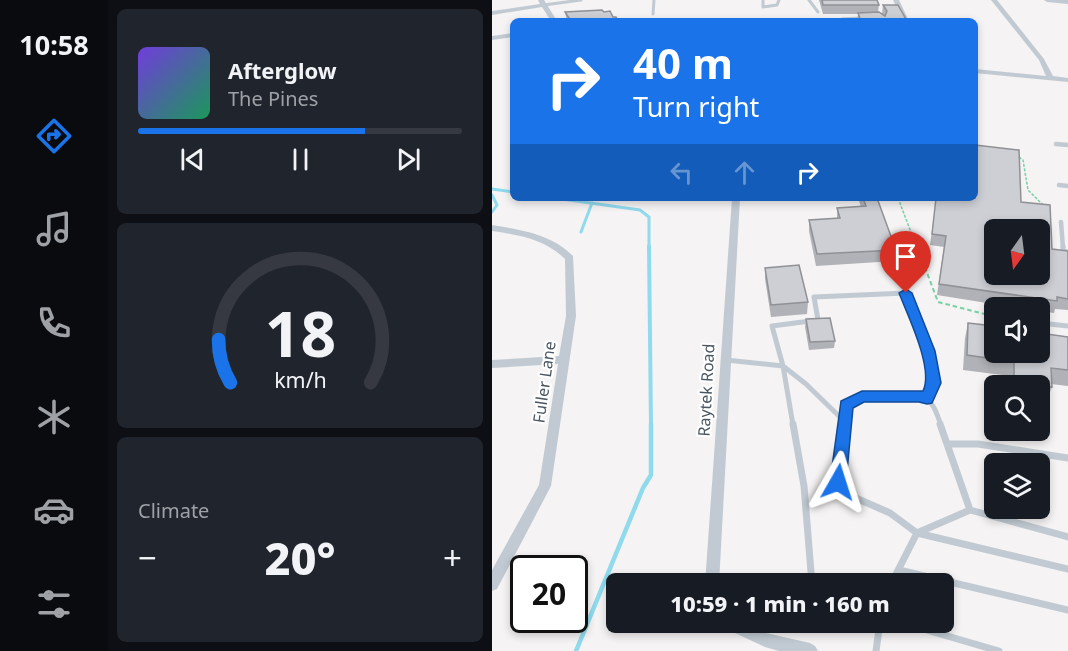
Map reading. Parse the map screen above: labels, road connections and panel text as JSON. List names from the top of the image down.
{
  "streets": {
    "street": ["Fuller Lane", "Raytek Road"]
  },
  "north": "bottom",
  "page": {
    "tabs": "10:58",
    "turn": ["40 m", "Turn right"],
    "song": ["Afterglow", "The Pines"],
    "tile": "Climate",
    "heat": ["−", "20°", "+"],
    "limit": "20",
    "trip": "10:59 · 1 min · 160 m",
    "gauge": ["18", "km/h"]
  }
}
